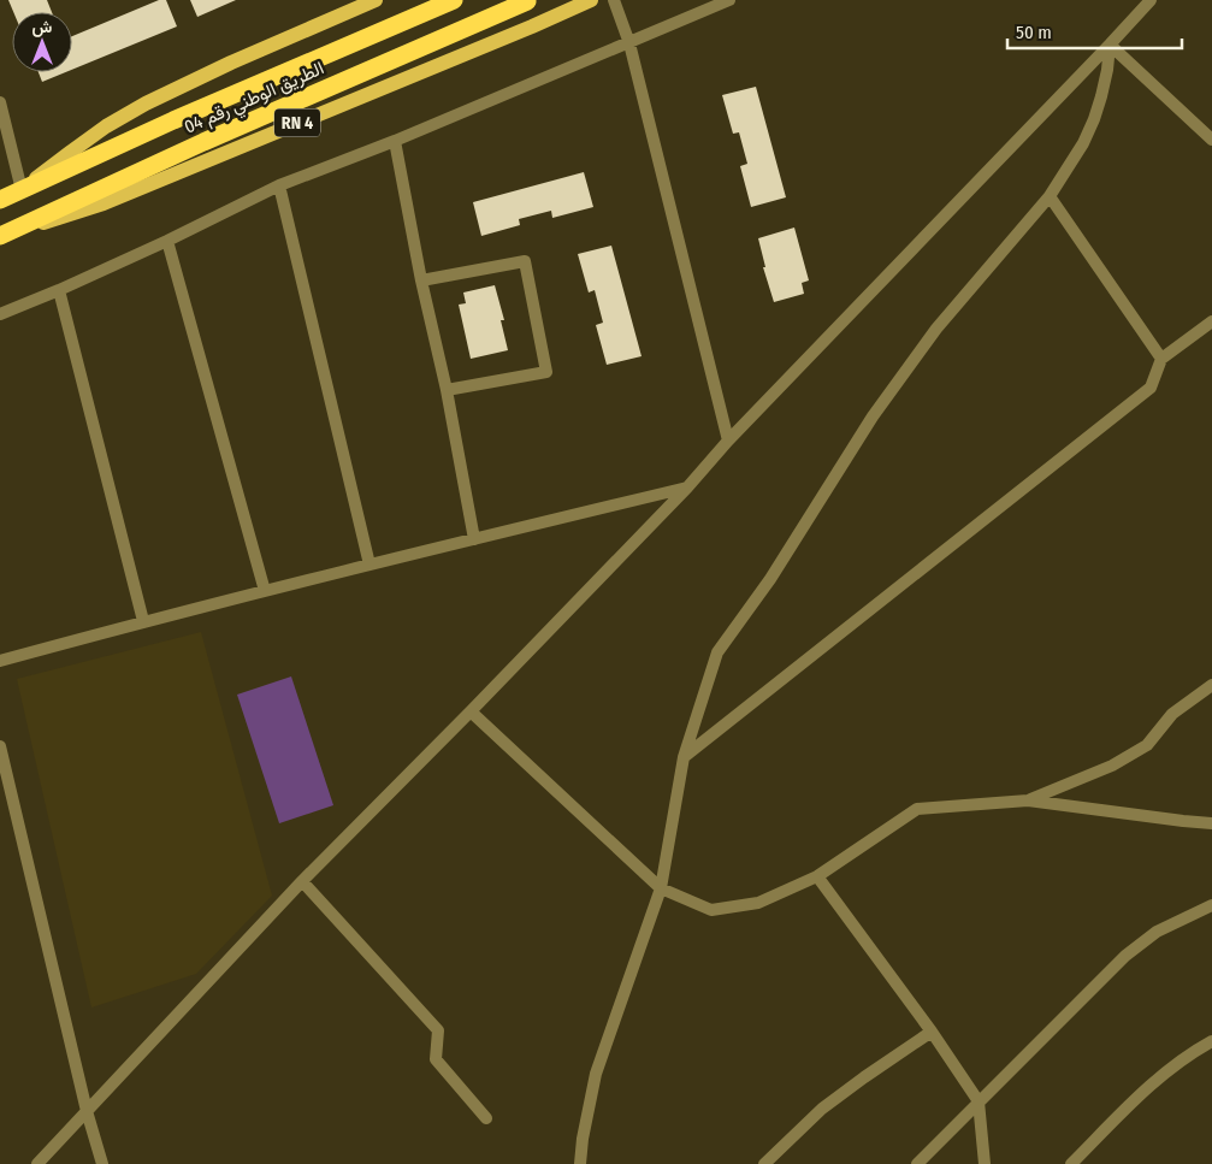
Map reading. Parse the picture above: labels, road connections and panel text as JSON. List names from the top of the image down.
{
  "streets": {
    "highway": ["الطريق الوطني رقم 04", "RN 4"]
  },
  "crossings": [
    ["الطريق الوطني رقم 04", "RN 4"]
  ],
  "scale_bar": "50 m",
  "north": "top"
}
